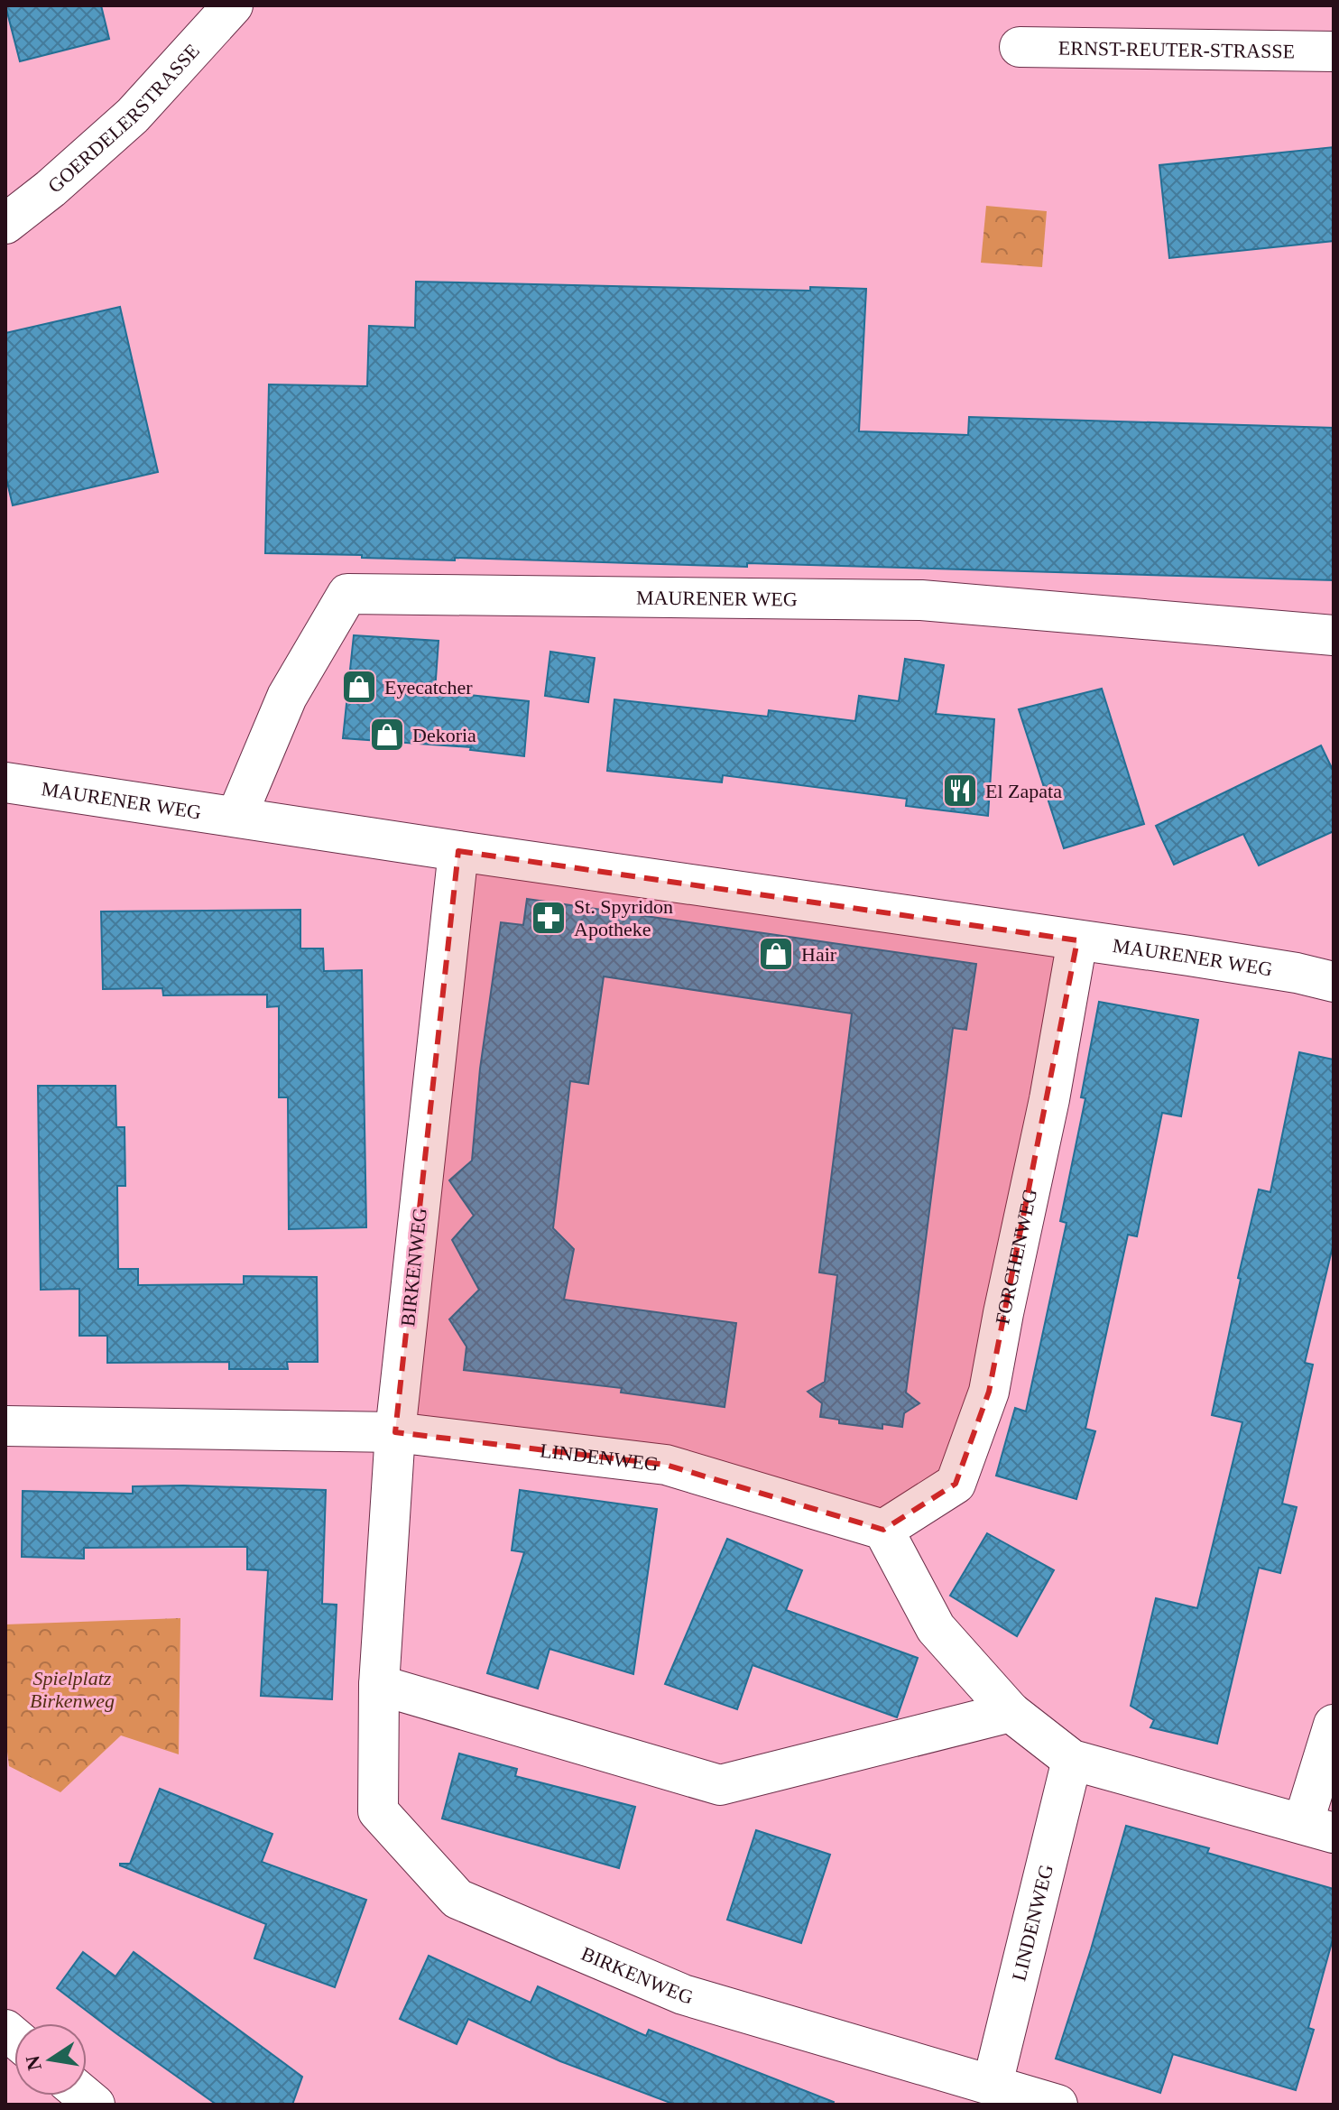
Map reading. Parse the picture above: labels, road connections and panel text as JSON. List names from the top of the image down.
{
  "streets": {
    "street": [
      "ERNST-REUTER-STRASSE",
      "GOERDELERSTRASSE",
      "MAURENER WEG",
      "FORCHENWEG",
      "BIRKENWEG",
      "LINDENWEG"
    ]
  },
  "crossings": [
    ["MAURENER WEG", "FORCHENWEG"],
    ["MAURENER WEG", "BIRKENWEG"],
    ["FORCHENWEG", "LINDENWEG"],
    ["BIRKENWEG", "LINDENWEG"]
  ],
  "parks": ["Spielplatz Birkenweg"],
  "places": {
    "shop": ["Eyecatcher", "Dekoria", "Hair"],
    "restaurant": ["El Zapata"],
    "pharmacy": ["St. Spyridon Apotheke"]
  },
  "north": "left"
}
